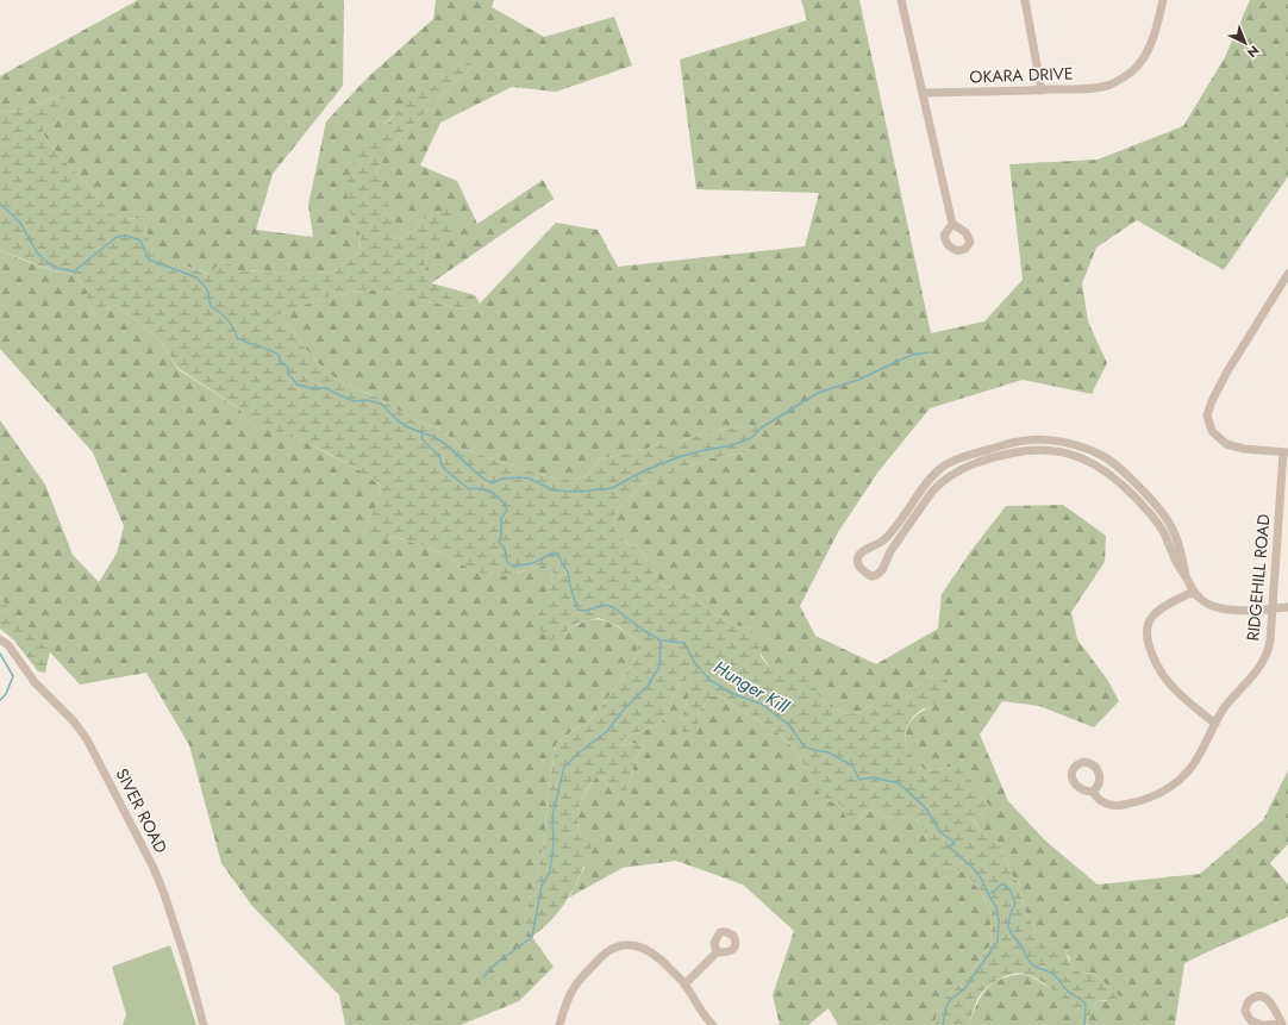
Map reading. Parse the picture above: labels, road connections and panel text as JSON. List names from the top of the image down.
{
  "streets": {
    "street": ["OKARA DRIVE", "RIDGEHILL ROAD", "SIVER ROAD"]
  },
  "water": ["Hunger Kill"],
  "north": "bottom right"
}
